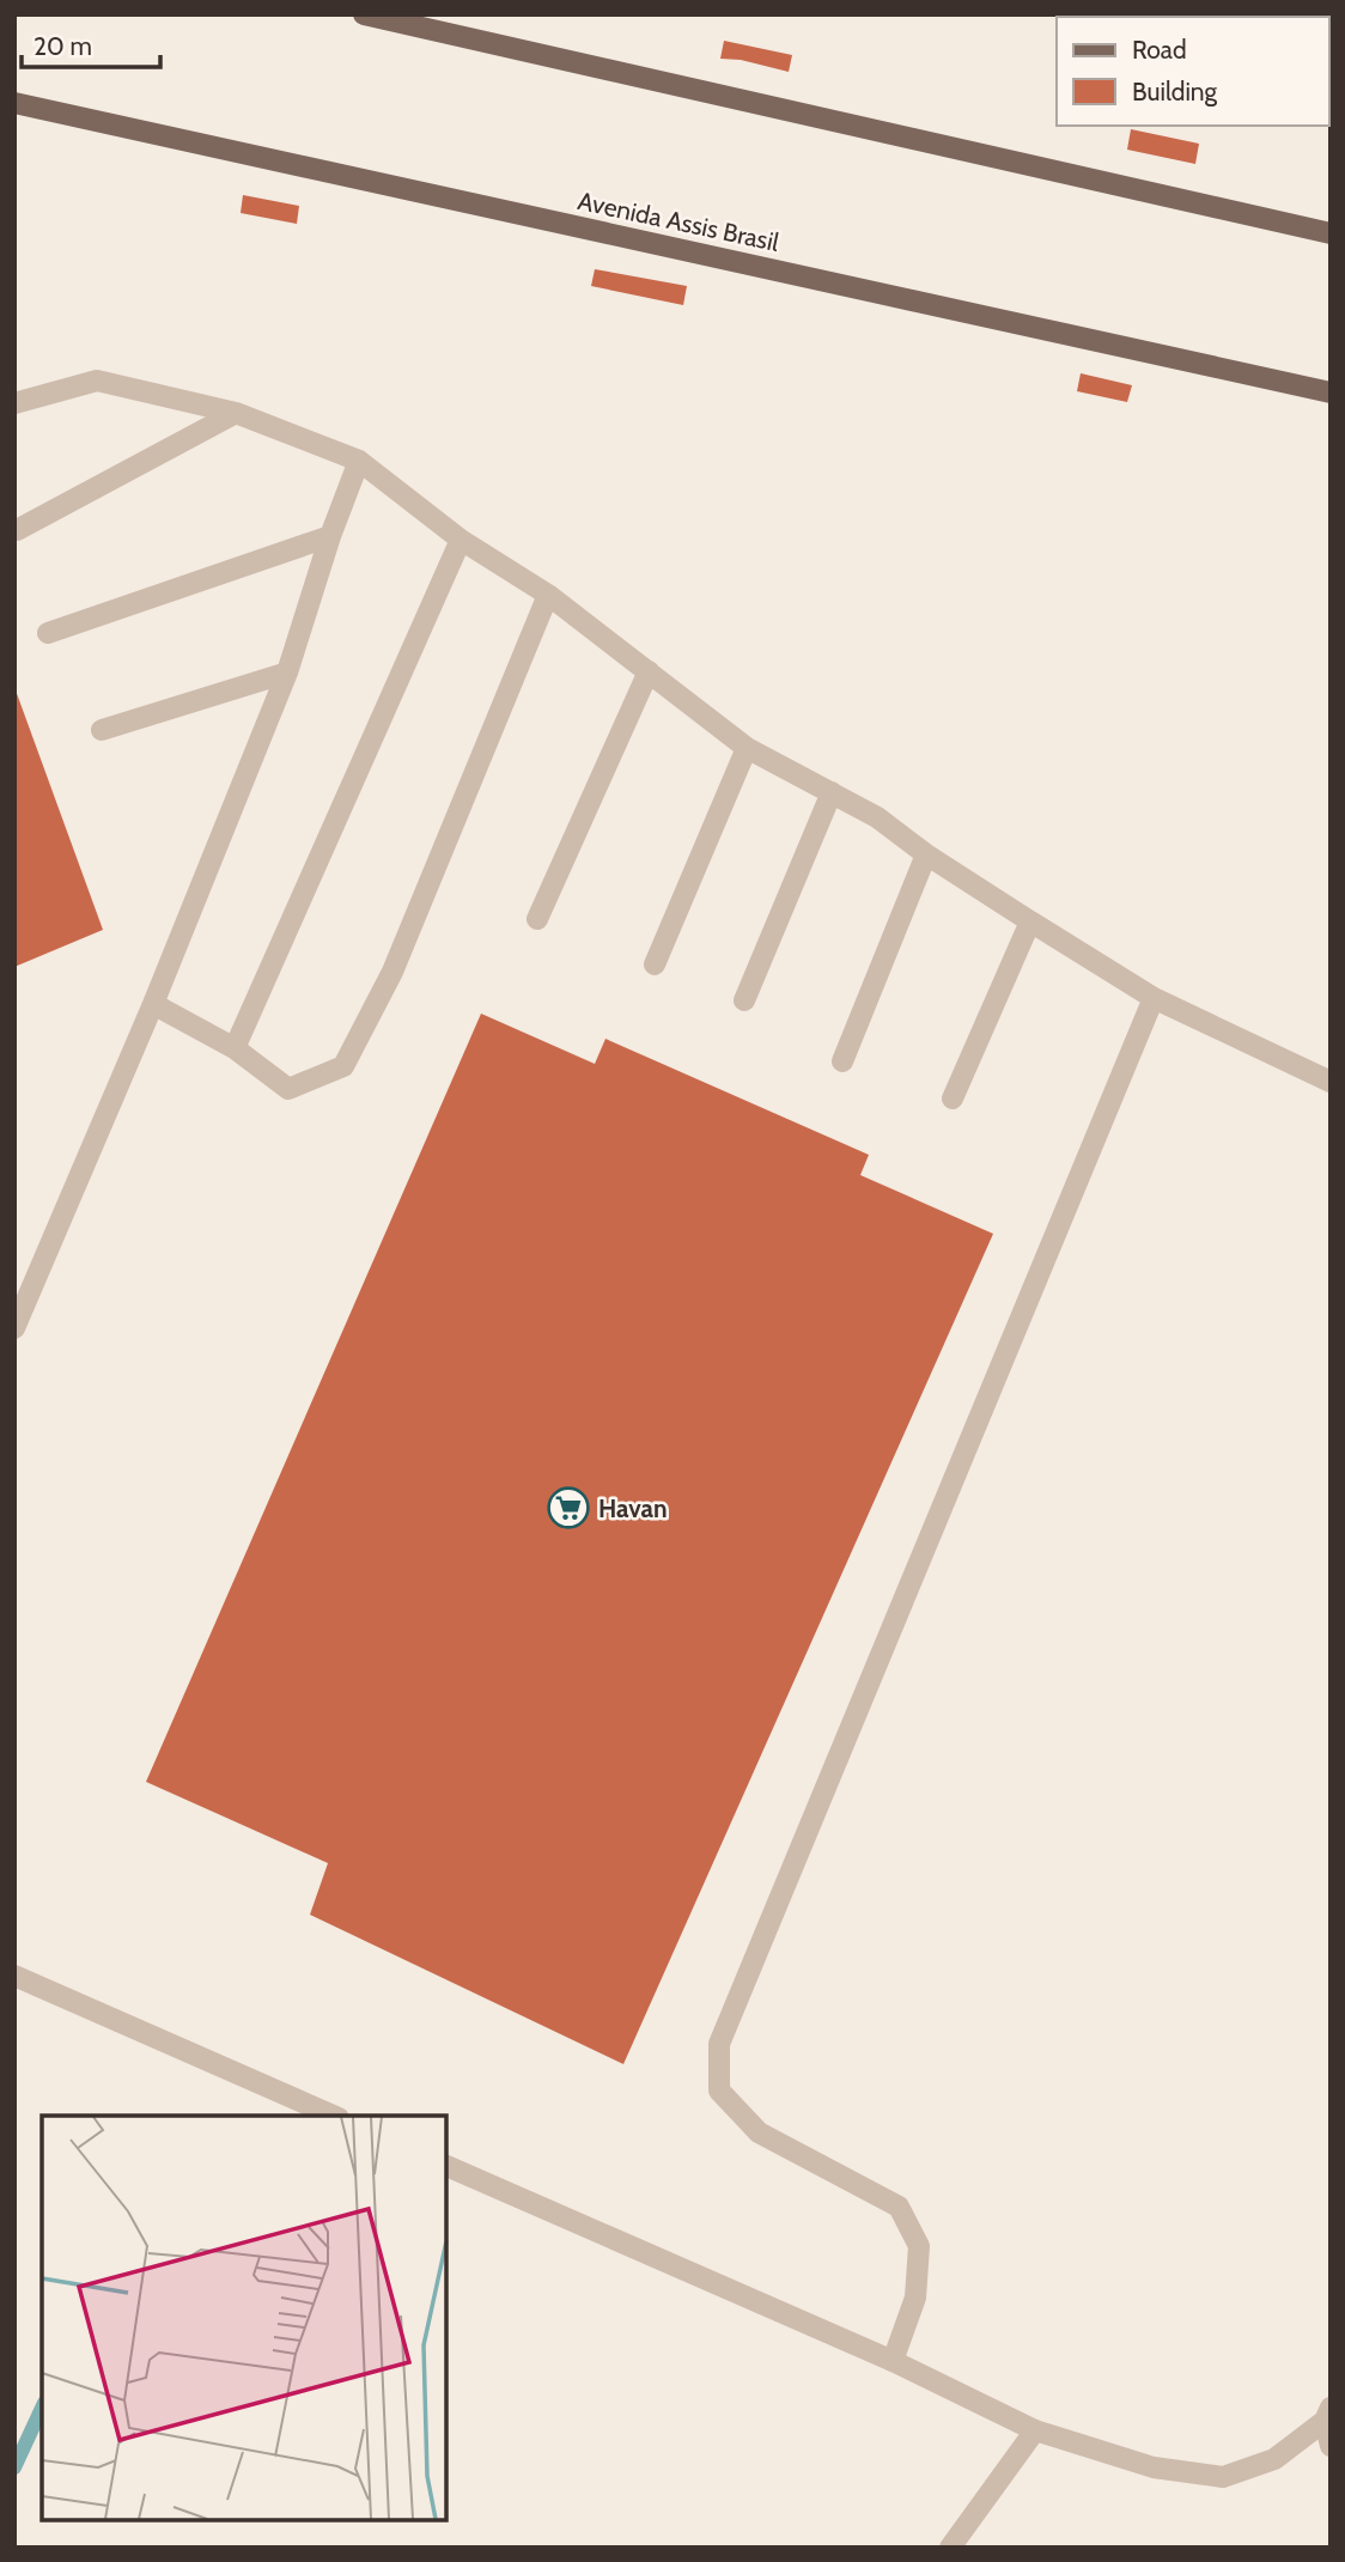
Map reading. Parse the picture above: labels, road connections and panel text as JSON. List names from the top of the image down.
{
  "streets": {
    "main road": ["Avenida Assis Brasil"]
  },
  "places": {
    "supermarket": ["Havan"]
  },
  "legend": ["Road", "Building"],
  "scale_bar": "20 m"
}
